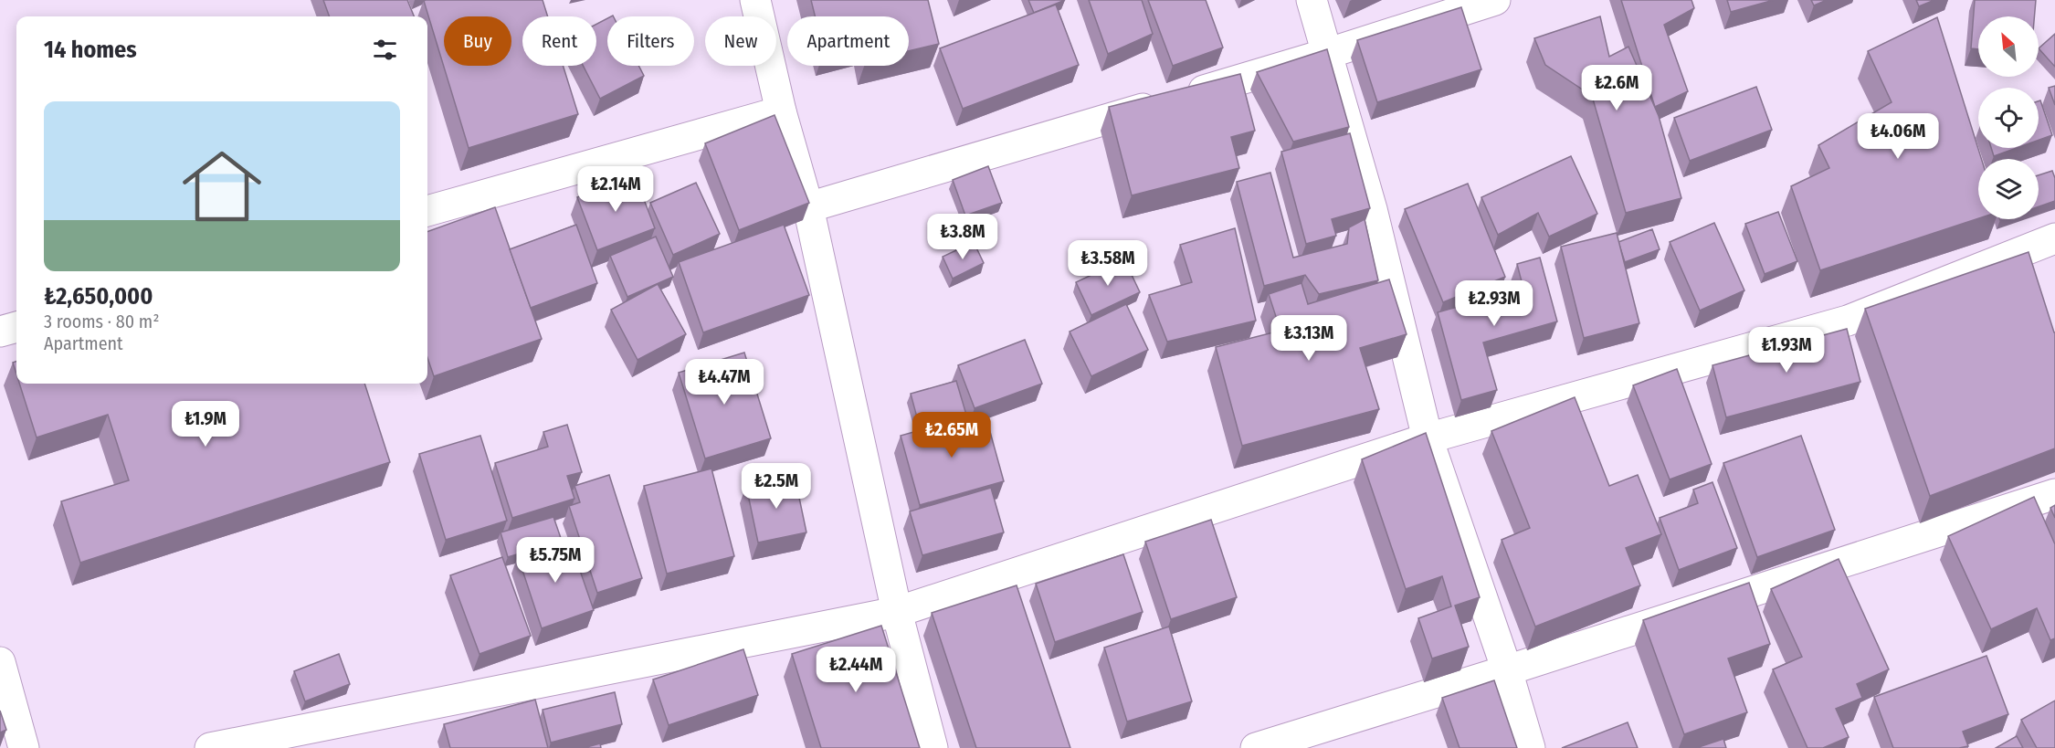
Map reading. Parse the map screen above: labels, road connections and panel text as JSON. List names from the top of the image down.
{
  "north": "top left",
  "page": {
    "chip": [
      "Buy",
      "Rent",
      "Filters",
      "New",
      "Apartment"
    ],
    "heading": "14 homes",
    "price": [
      "₺2.6M",
      "₺4.06M",
      "₺2.14M",
      "₺3.8M",
      "₺3.58M",
      "₺2.93M",
      "₺3.13M",
      "₺1.93M",
      "₺4.47M",
      "₺1.9M",
      "₺2.65M",
      "₺2.5M",
      "₺5.75M",
      "₺2.44M"
    ],
    "list": [
      {
        "name": "₺2,650,000",
        "note": "3 rooms · 80 m² · Apartment"
      }
    ]
  }
}
